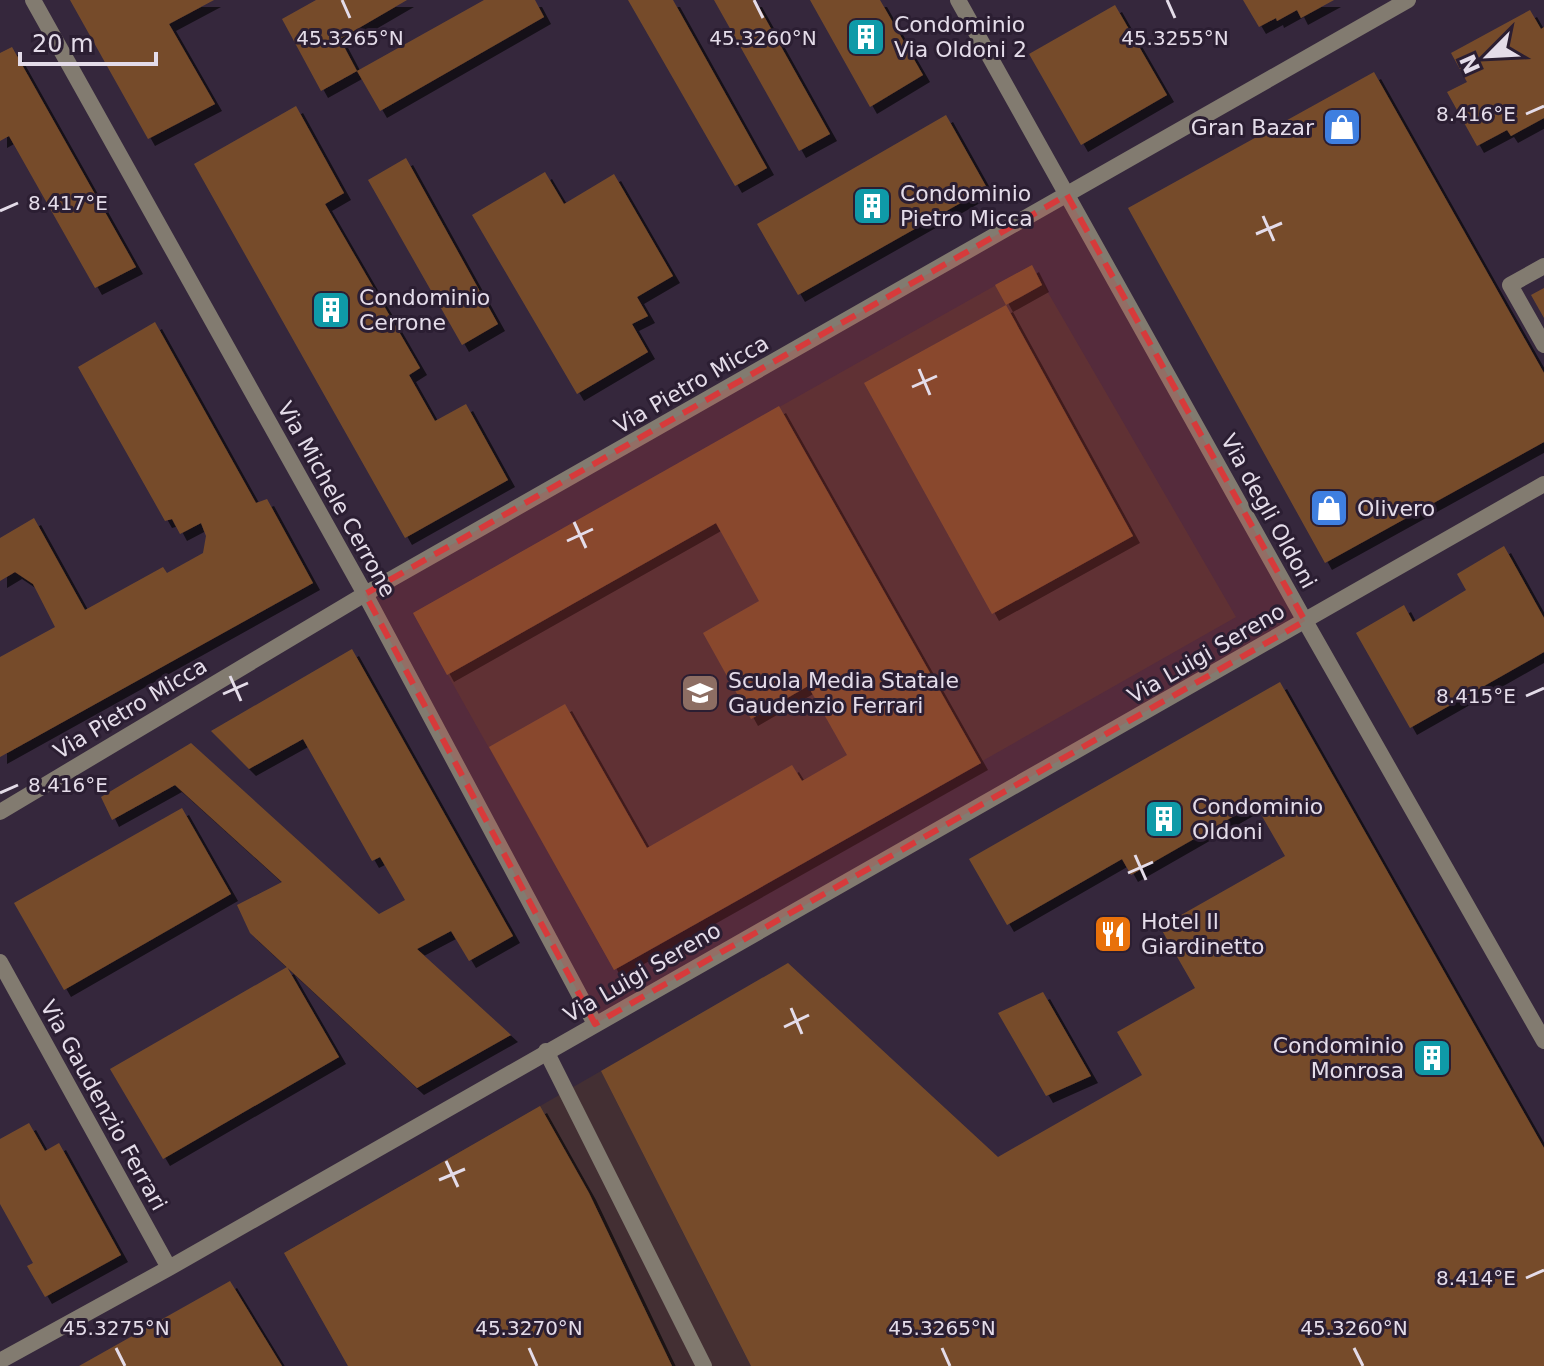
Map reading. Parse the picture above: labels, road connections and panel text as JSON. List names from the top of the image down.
{
  "streets": {
    "street": [
      "Via Pietro Micca",
      "Via Michele Cerrone",
      "Via degli Oldoni",
      "Via Luigi Sereno",
      "Via Gaudenzio Ferrari"
    ]
  },
  "crossings": [
    ["Via Pietro Micca", "Via Michele Cerrone"],
    ["Via Pietro Micca", "Via degli Oldoni"],
    ["Via Michele Cerrone", "Via Luigi Sereno"],
    ["Via degli Oldoni", "Via Luigi Sereno"],
    ["Via Luigi Sereno", "Via Gaudenzio Ferrari"]
  ],
  "places": {
    "building": [
      "Condominio Via Oldoni 2",
      "Condominio Pietro Micca",
      "Condominio Cerrone",
      "Condominio Oldoni",
      "Condominio Monrosa"
    ],
    "shop": ["Gran Bazar", "Olivero"],
    "school or university": ["Scuola Media Statale Gaudenzio Ferrari"],
    "restaurant": ["Hotel Il Giardinetto"]
  },
  "scale_bar": "20 m",
  "north": "bottom left",
  "coordinates": [
    "45.3255°N",
    "45.3265°N",
    "45.3260°N",
    "8.416°E",
    "8.417°E",
    "8.415°E",
    "8.414°E",
    "45.3275°N",
    "45.3270°N"
  ]
}
